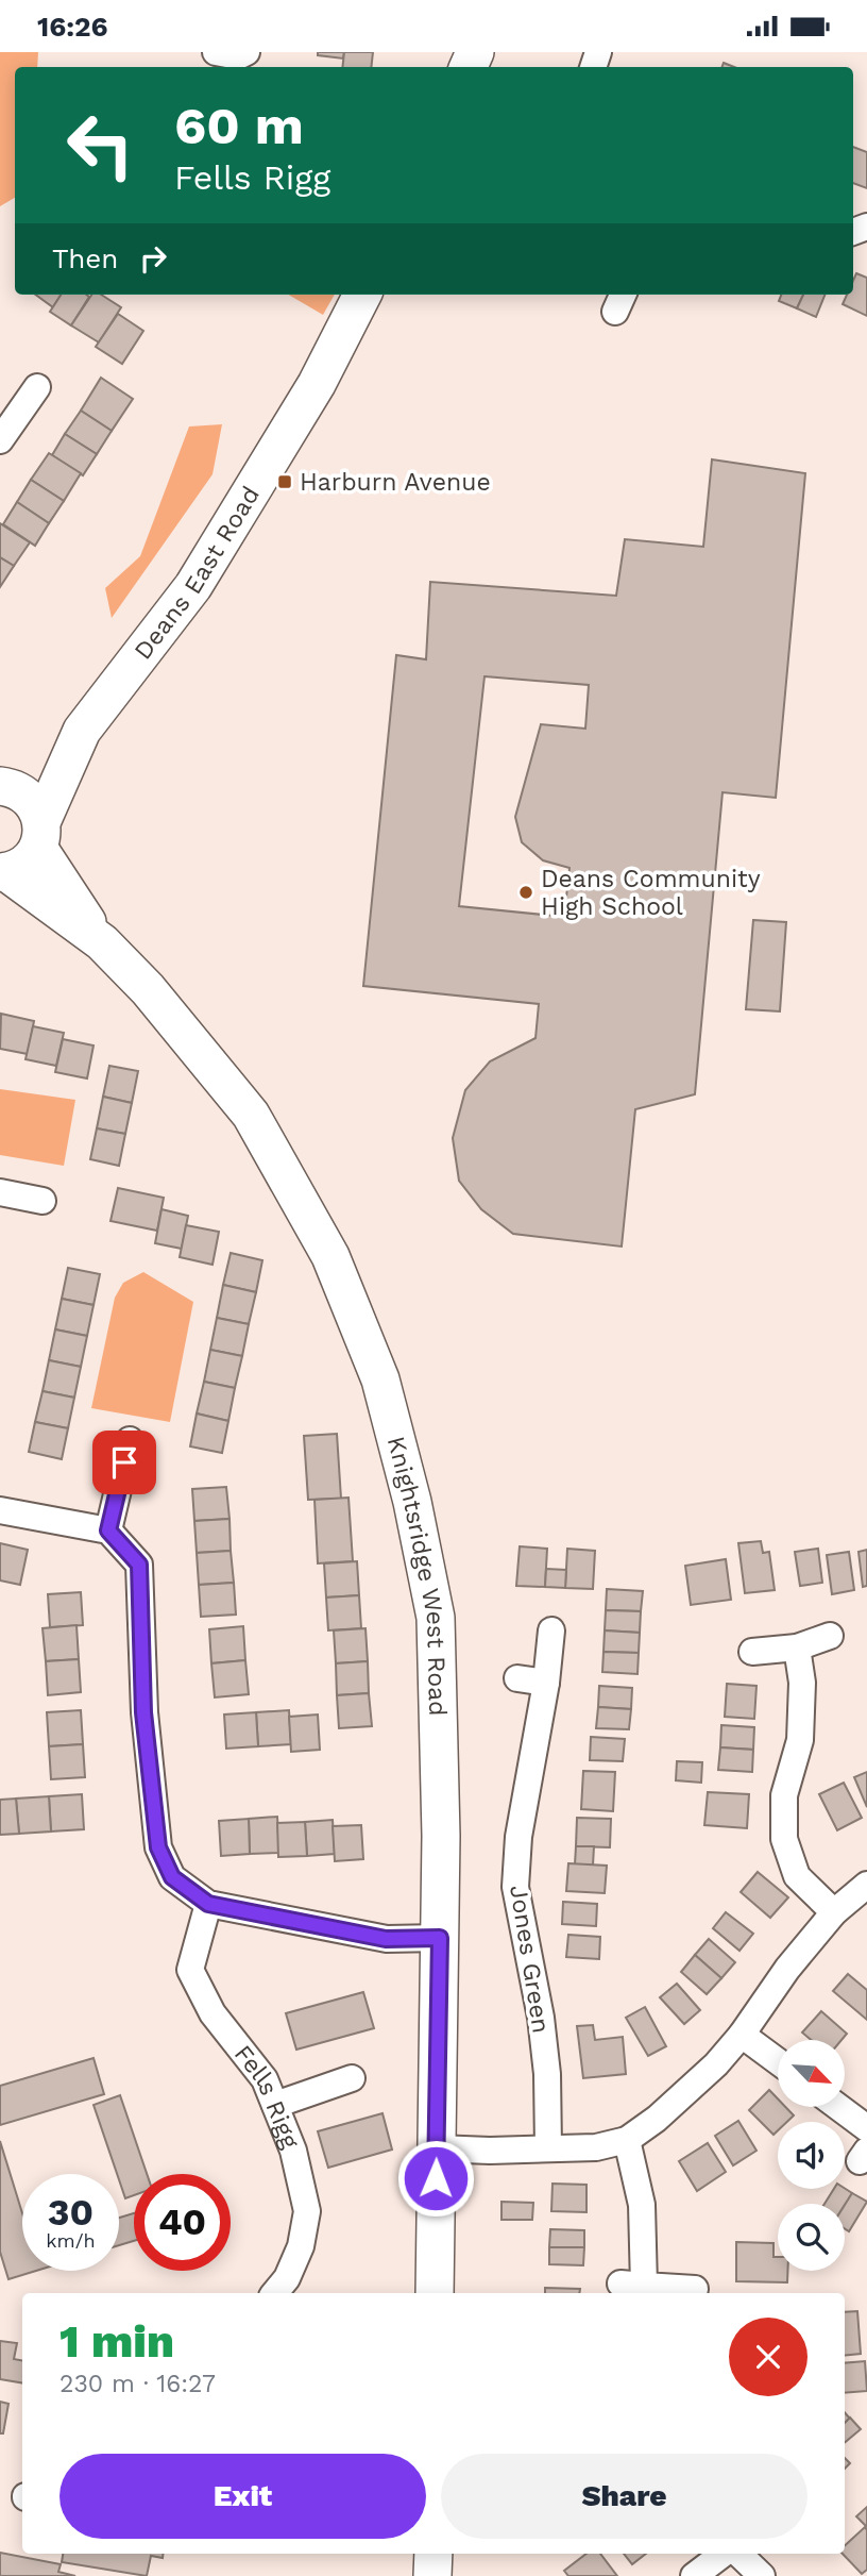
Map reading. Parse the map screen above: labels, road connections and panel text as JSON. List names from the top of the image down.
{
  "streets": {
    "street": [
      "Deans East Road",
      "Knightsridge West Road",
      "Jones Green",
      "Fells Rigg"
    ]
  },
  "crossings": [
    ["Deans East Road", "Knightsridge West Road"]
  ],
  "places": {
    "transit": ["Harburn Avenue"],
    "other": ["Deans Community High School"]
  },
  "north": "bottom right",
  "page": {
    "status": "16:26",
    "turn": ["60 m", "Fells Rigg"],
    "then": "Then",
    "speed": "30 km/h",
    "limit": "40",
    "heading": ["1 min", "230 m · 16:27"],
    "buttons": ["Exit", "Share"]
  }
}
